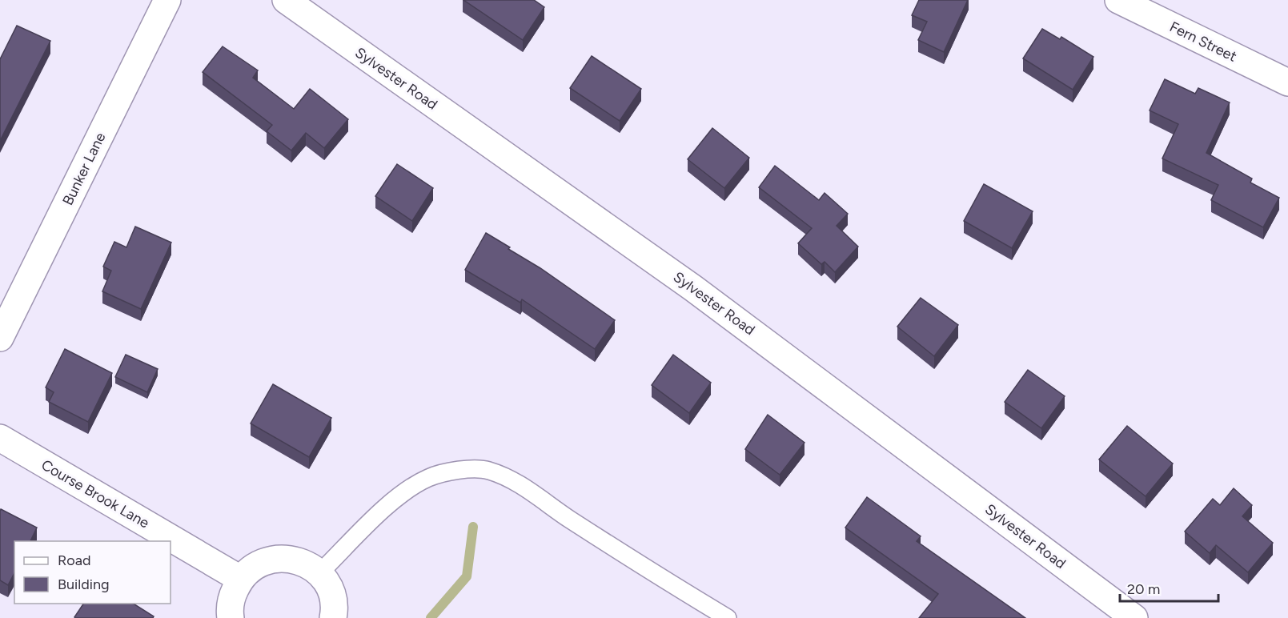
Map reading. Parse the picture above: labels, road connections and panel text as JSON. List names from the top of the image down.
{
  "streets": {
    "street": [
      "Fern Street",
      "Sylvester Road",
      "Bunker Lane",
      "Course Brook Lane"
    ]
  },
  "legend": ["Road", "Building"],
  "scale_bar": "20 m"
}
